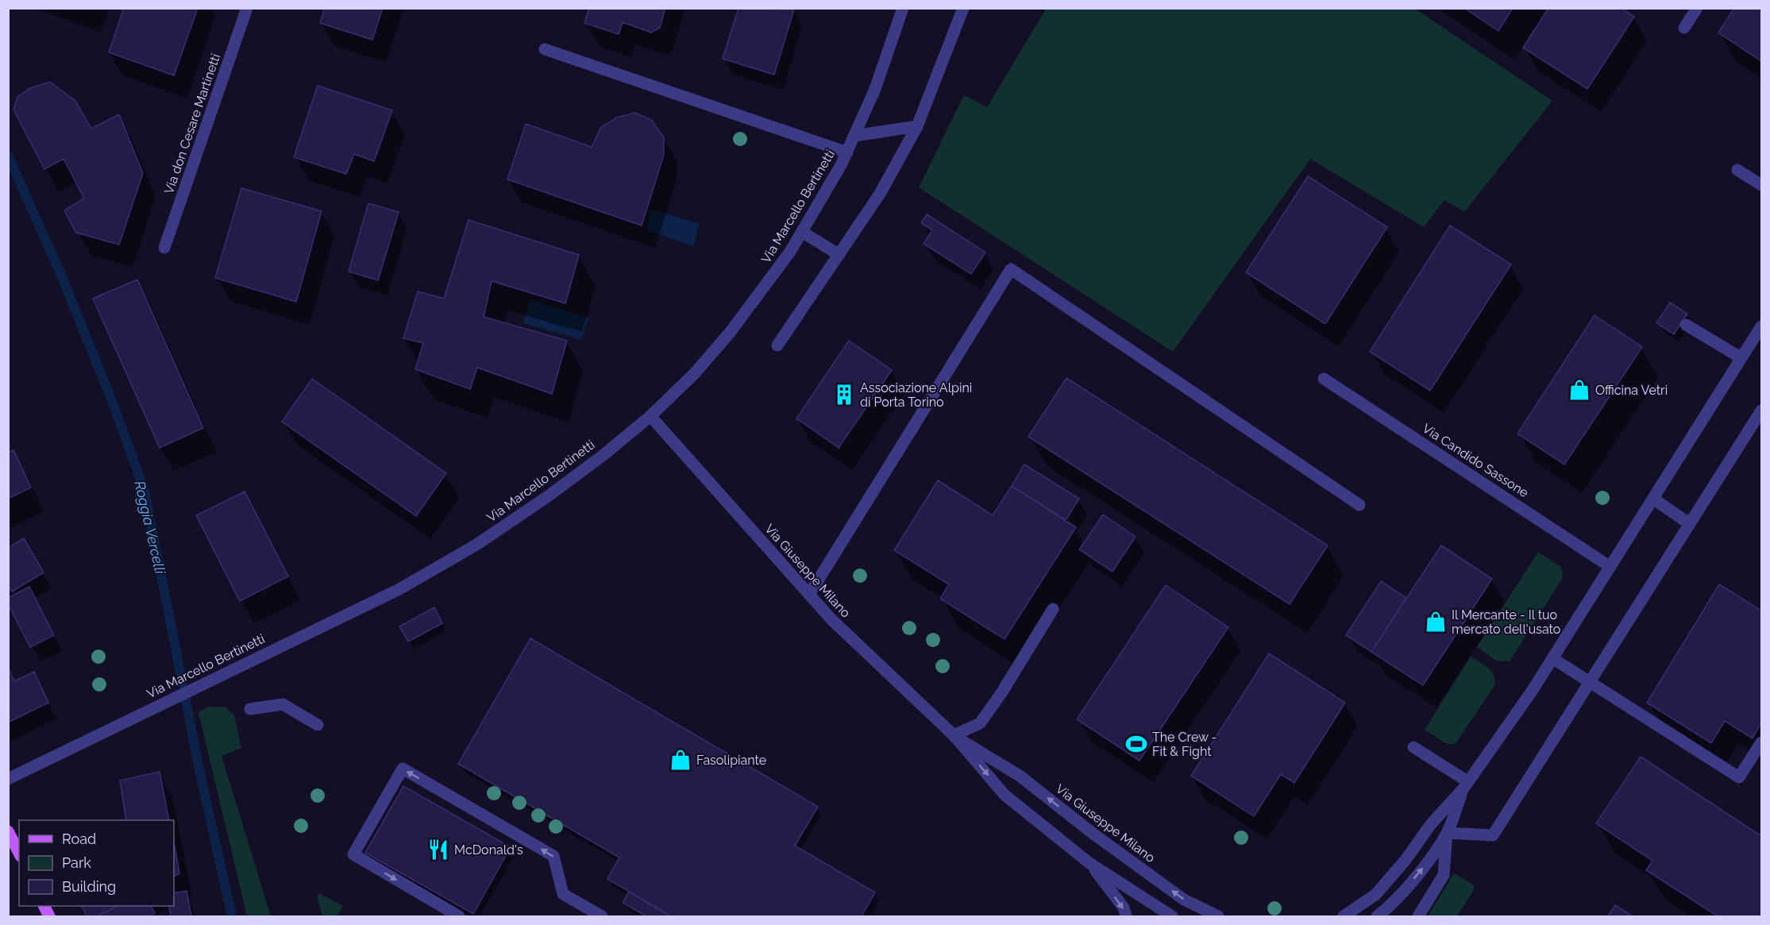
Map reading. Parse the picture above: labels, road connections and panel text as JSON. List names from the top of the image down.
{
  "streets": {
    "street": [
      "Via don Cesare Martinetti",
      "Via Marcello Bertinetti",
      "Via Candido Sassone",
      "Via Giuseppe Milano"
    ]
  },
  "crossings": [
    ["Via Marcello Bertinetti", "Via Giuseppe Milano"]
  ],
  "water": ["Roggia Vercelli"],
  "places": {
    "shop": ["Officina Vetri", "Il Mercante - Il tuo mercato dell'usato", "Fasolipiante"],
    "building": ["Associazione Alpini di Porta Torino"],
    "sports": ["The Crew - Fit & Fight"],
    "restaurant": ["McDonald's"]
  },
  "legend": ["Road", "Park", "Building"]
}
